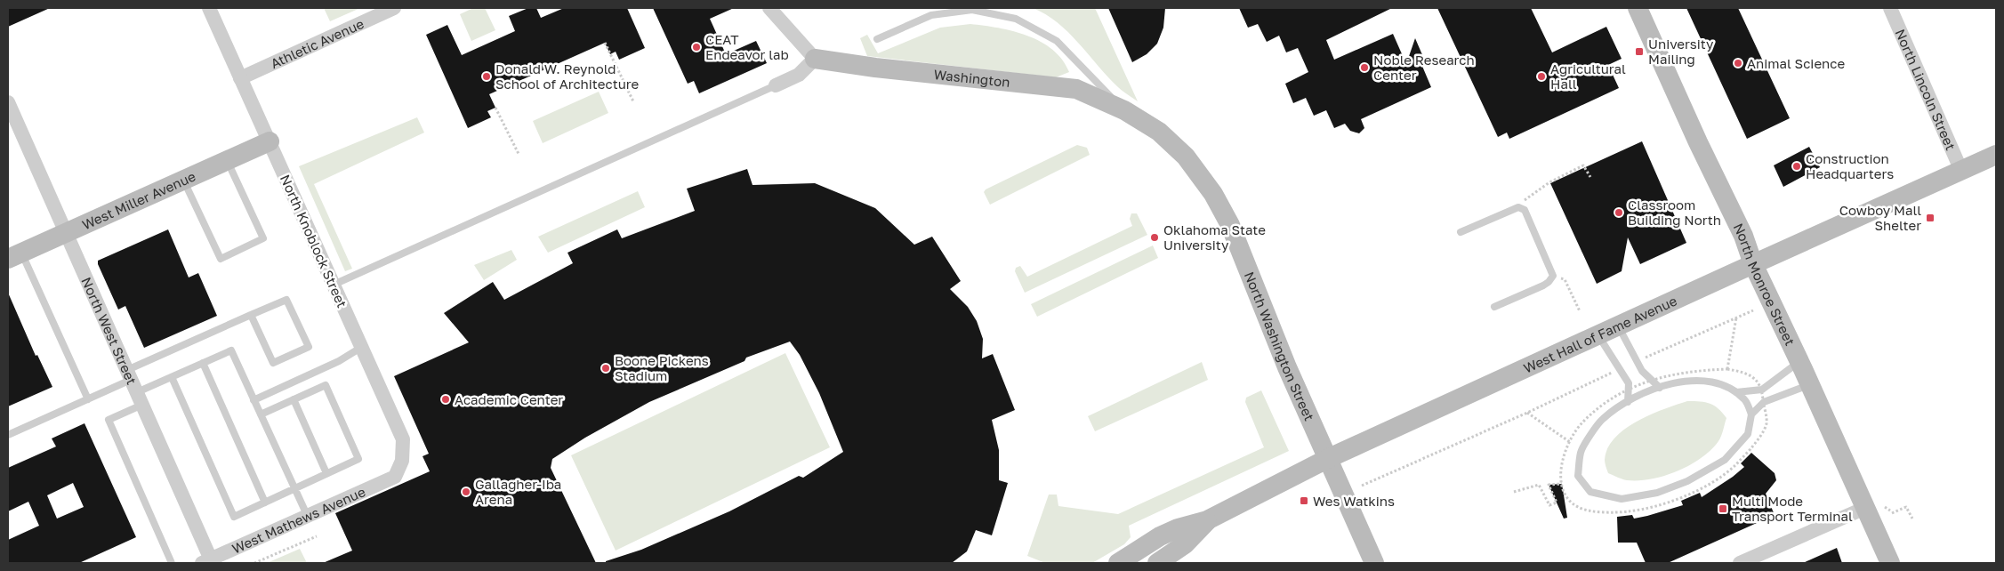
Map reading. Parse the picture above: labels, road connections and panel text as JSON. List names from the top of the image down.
{
  "streets": {
    "street": [
      "Athletic Avenue",
      "Washington",
      "North Lincoln Street",
      "West Miller Avenue",
      "North Knoblock Street",
      "North Monroe Street",
      "North West Street",
      "West Hall of Fame Avenue",
      "North Washington Street",
      "West Mathews Avenue"
    ]
  },
  "crossings": [
    ["Athletic Avenue", "North Knoblock Street"],
    ["Washington", "North Washington Street"],
    ["North Lincoln Street", "West Hall of Fame Avenue"],
    ["West Miller Avenue", "North Knoblock Street"],
    ["West Miller Avenue", "North West Street"],
    ["North Knoblock Street", "West Mathews Avenue"],
    ["North Monroe Street", "West Hall of Fame Avenue"],
    ["North West Street", "West Mathews Avenue"],
    ["West Hall of Fame Avenue", "North Washington Street"]
  ],
  "places": {
    "other": [
      "CEAT Endeavor lab",
      "Animal Science",
      "Noble Research Center",
      "Donald W. Reynold School of Architecture",
      "Agricultural Hall",
      "Construction Headquarters",
      "Classroom Building North",
      "Oklahoma State University",
      "Boone Pickens Stadium",
      "Academic Center",
      "Gallagher-Iba Arena"
    ],
    "transit": [
      "University Mailing",
      "Cowboy Mall Shelter",
      "Wes Watkins",
      "Multi Mode Transport Terminal"
    ]
  }
}
